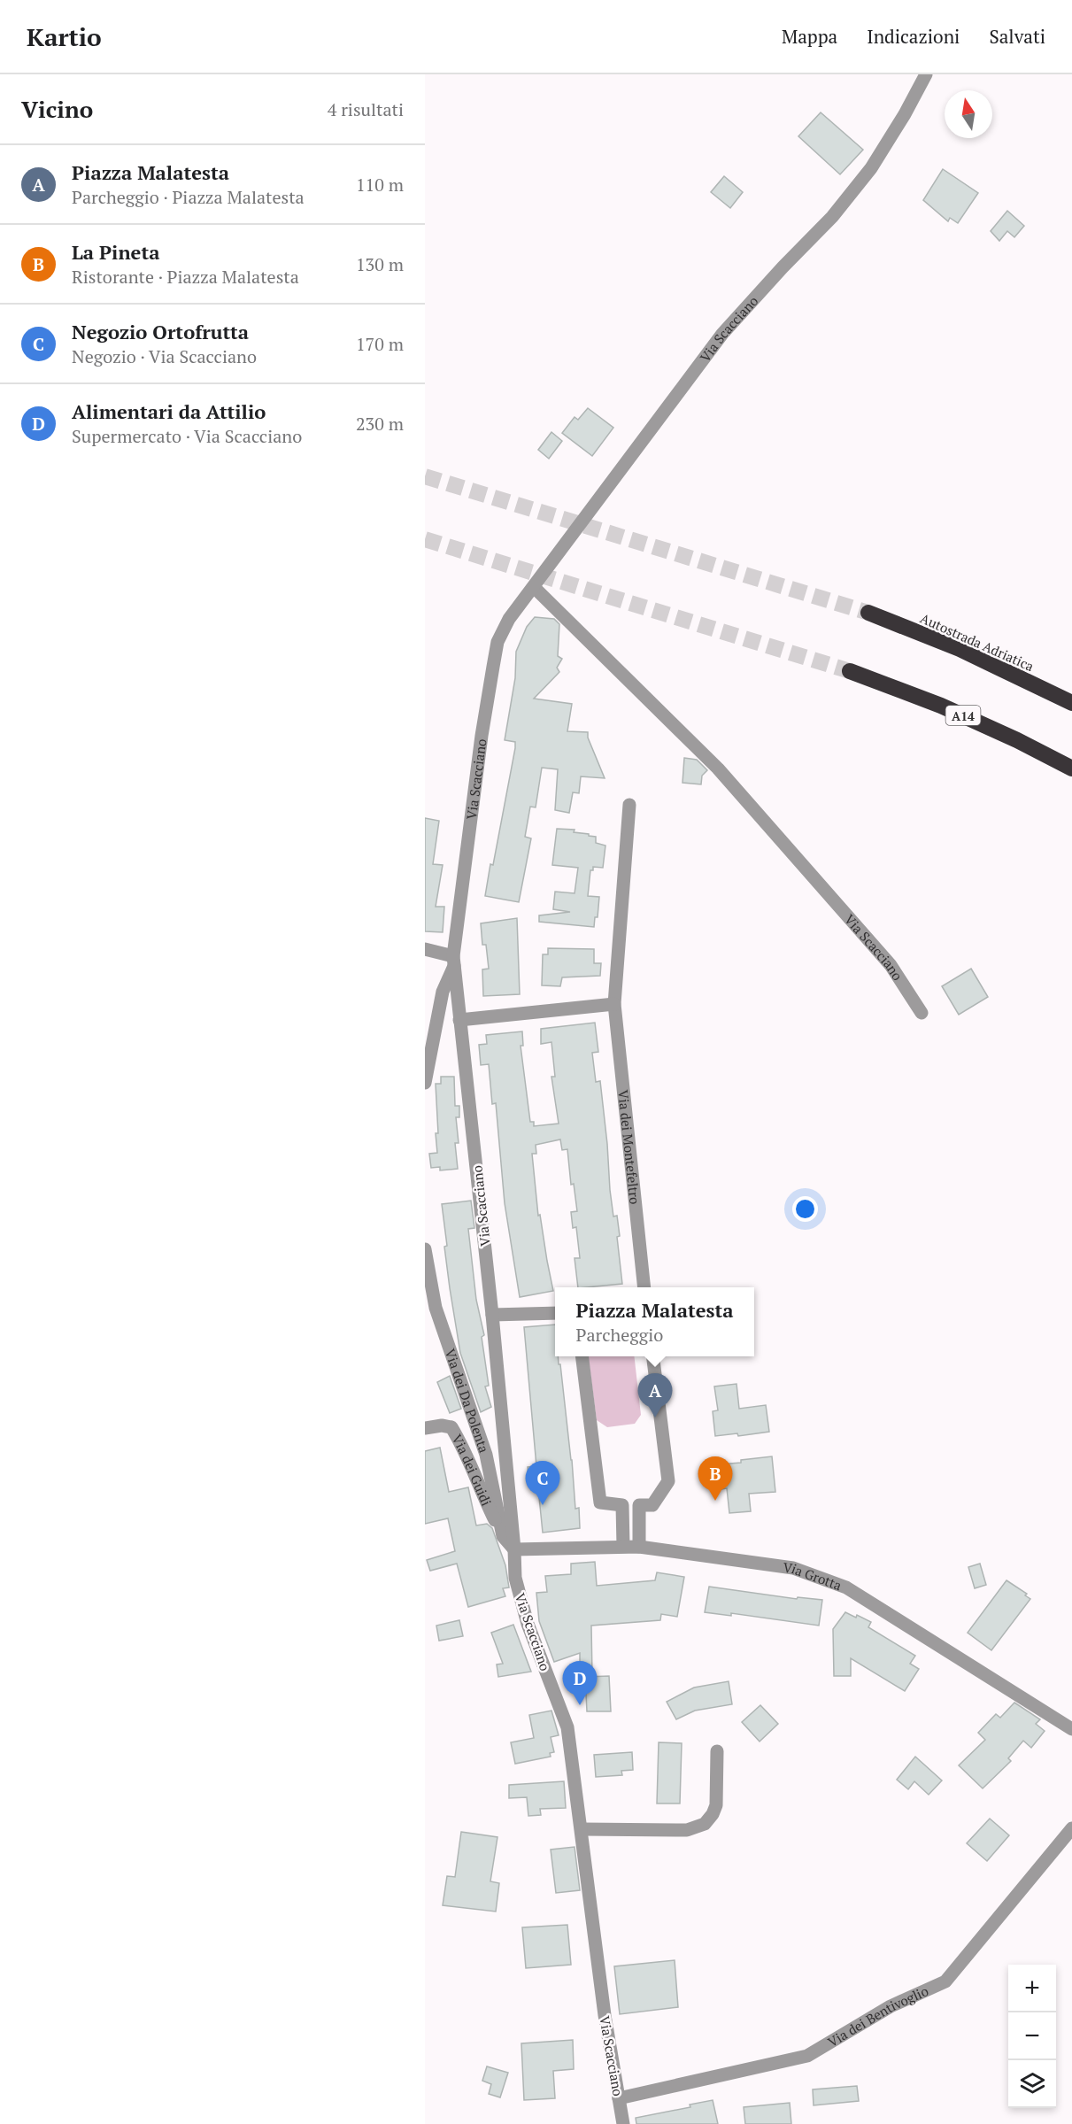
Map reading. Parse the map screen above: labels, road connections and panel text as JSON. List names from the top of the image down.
{
  "streets": {
    "highway": ["Autostrada Adriatica", "A14"],
    "street": [
      "Via Scacciano",
      "Via dei Montefeltro",
      "Via dei Da Polenta",
      "Via dei Guidi",
      "Via Grotta",
      "Via dei Bentivoglio"
    ]
  },
  "crossings": [
    ["Via Scacciano", "Via dei Da Polenta"],
    ["Via Scacciano", "Via Grotta"],
    ["Via Scacciano", "Via dei Bentivoglio"],
    ["Via dei Da Polenta", "Via dei Guidi"],
    ["Via dei Da Polenta", "Via Grotta"]
  ],
  "north": "top",
  "page": {
    "header": "Kartio",
    "nav": ["Mappa", "Indicazioni", "Salvati"],
    "heading": ["Vicino", "4 risultati"],
    "list": [
      {
        "mark": "A",
        "name": "Piazza Malatesta",
        "note": "Parcheggio · Piazza Malatesta",
        "value": "110 m"
      },
      {
        "mark": "B",
        "name": "La Pineta",
        "note": "Ristorante · Piazza Malatesta",
        "value": "130 m"
      },
      {
        "mark": "C",
        "name": "Negozio Ortofrutta",
        "note": "Negozio · Via Scacciano",
        "value": "170 m"
      },
      {
        "mark": "D",
        "name": "Alimentari da Attilio",
        "note": "Supermercato · Via Scacciano",
        "value": "230 m"
      }
    ],
    "popup": ["Piazza Malatesta", "Parcheggio"],
    "pins": [
      "A",
      "B",
      "C",
      "D"
    ],
    "map_buttons": ["+", "−"]
  }
}
